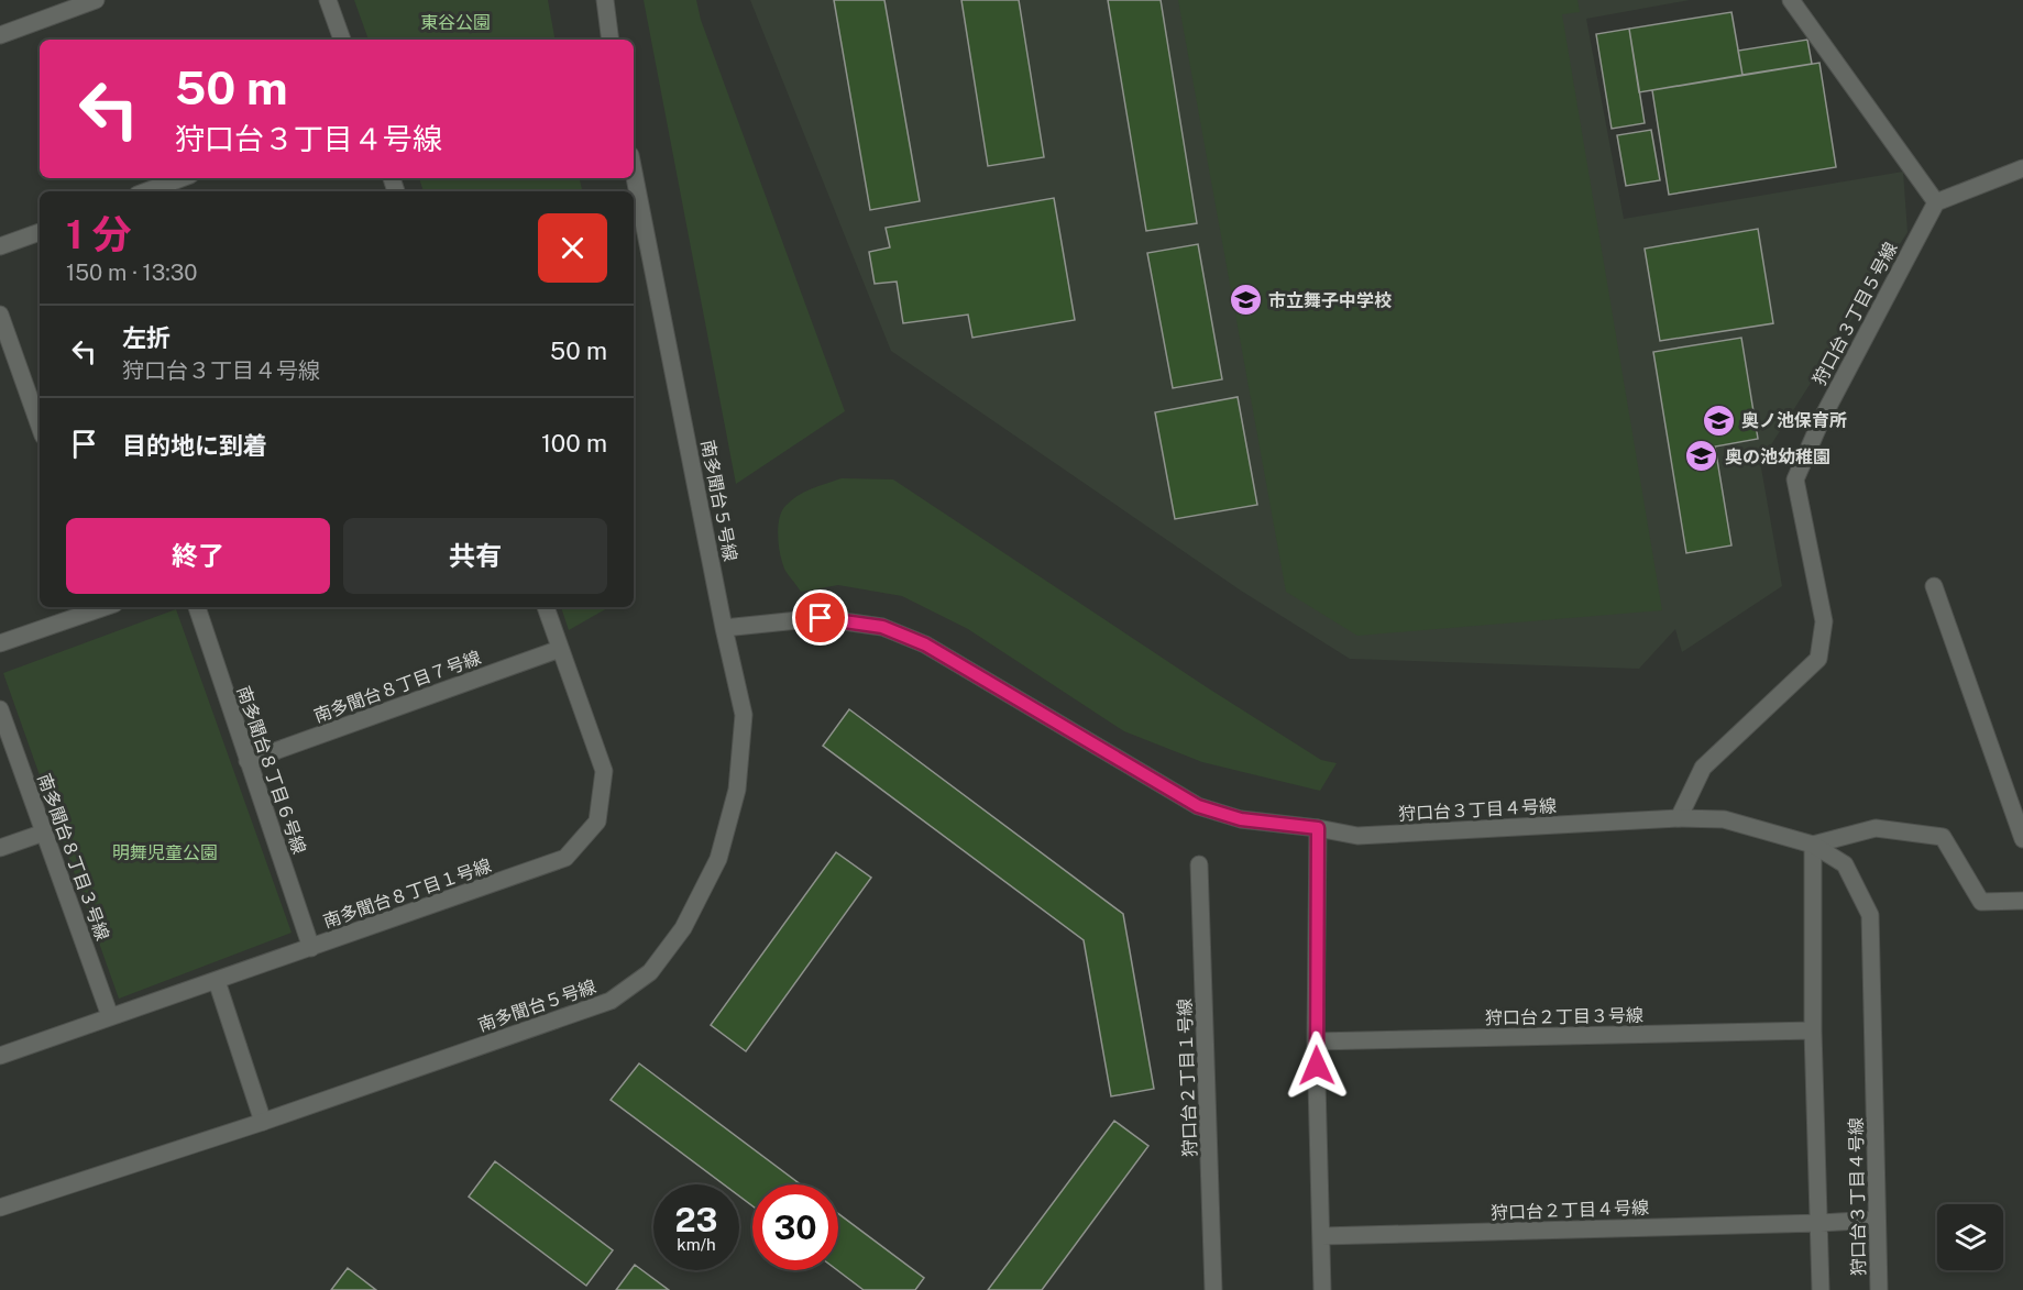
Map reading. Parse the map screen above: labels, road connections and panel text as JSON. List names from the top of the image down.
{
  "streets": {
    "street": [
      "狩口台３丁目５号線",
      "南多聞台５号線",
      "南多聞台８丁目７号線",
      "南多聞台８丁目６号線",
      "狩口台３丁目４号線",
      "南多聞台８丁目３号線",
      "南多聞台８丁目１号線",
      "狩口台２丁目３号線",
      "狩口台２丁目１号線",
      "狩口台２丁目４号線"
    ]
  },
  "crossings": [
    ["狩口台３丁目５号線", "狩口台３丁目４号線"],
    ["南多聞台５号線", "狩口台３丁目４号線"],
    ["南多聞台８丁目７号線", "南多聞台８丁目６号線"],
    ["南多聞台８丁目７号線", "南多聞台８丁目１号線"],
    ["南多聞台８丁目６号線", "南多聞台８丁目１号線"],
    ["狩口台３丁目４号線", "狩口台２丁目４号線"],
    ["南多聞台８丁目３号線", "南多聞台８丁目１号線"]
  ],
  "parks": ["東谷公園", "明舞児童公園"],
  "places": {
    "school or university": ["市立舞子中学校", "奥ノ池保育所", "奥の池幼稚園"]
  },
  "page": {
    "turn": ["50 m", "狩口台３丁目４号線"],
    "heading": ["1 分", "150 m · 13:30"],
    "list": [
      {
        "name": "左折",
        "note": "狩口台３丁目４号線",
        "value": "50 m"
      },
      {
        "name": "目的地に到着",
        "value": "100 m"
      }
    ],
    "buttons": ["終了", "共有"],
    "speed": "23 km/h",
    "limit": "30"
  }
}
